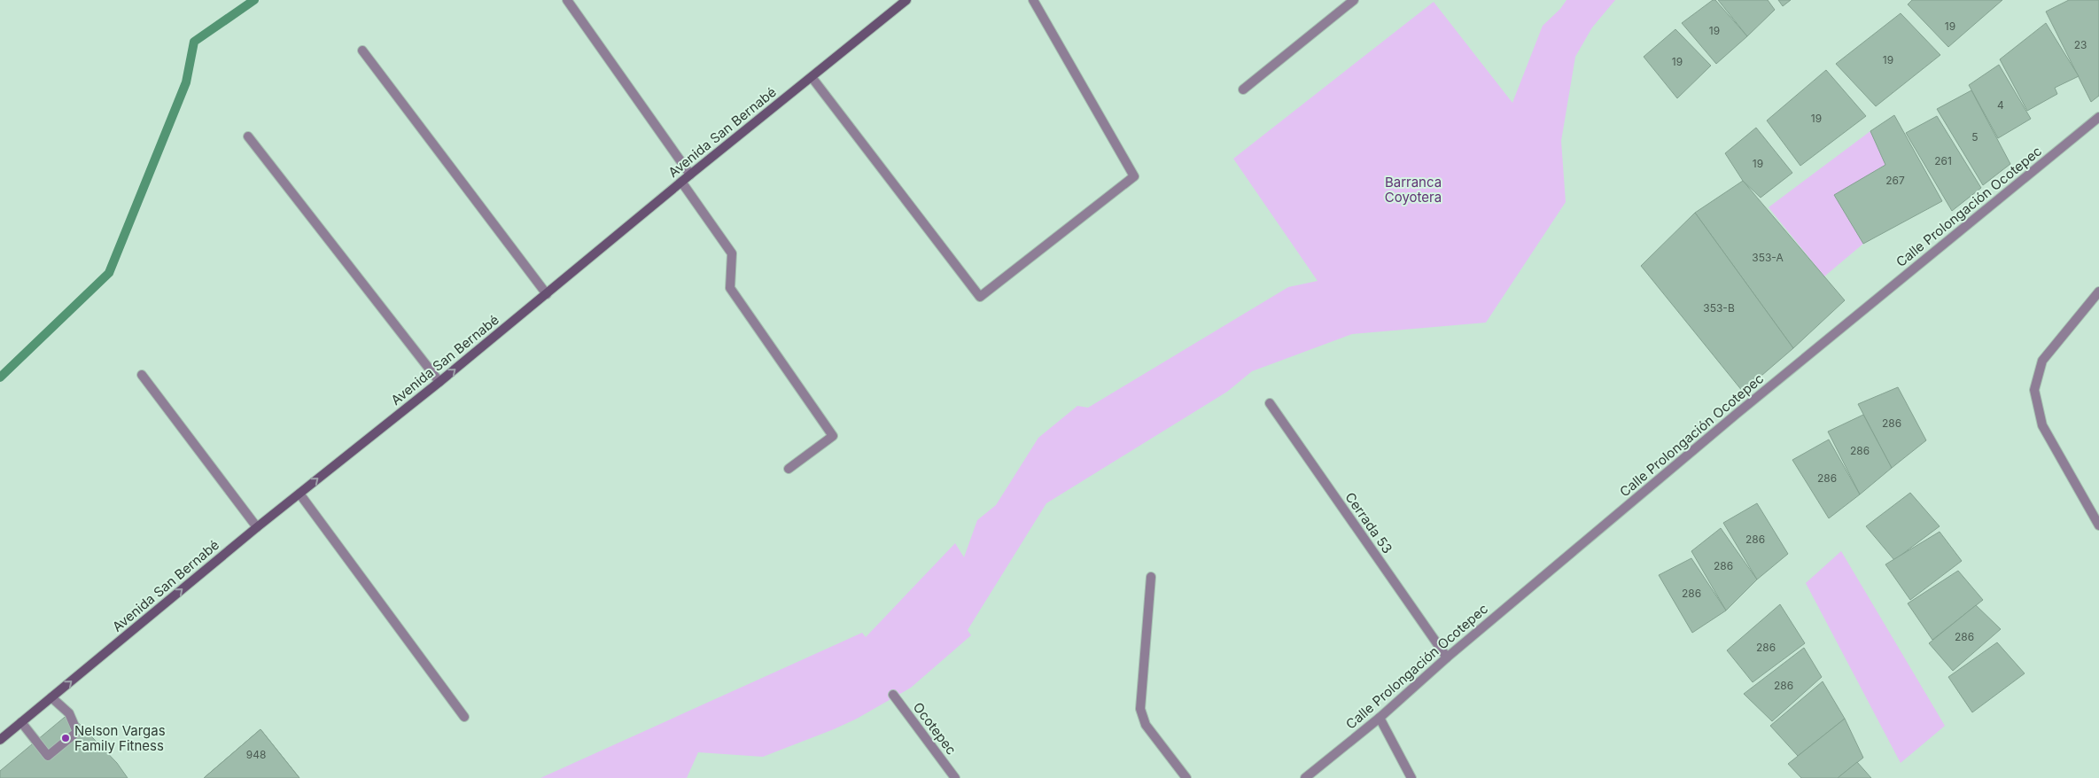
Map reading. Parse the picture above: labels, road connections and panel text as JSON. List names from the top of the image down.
{
  "streets": {
    "main road": ["Avenida San Bernabé"],
    "street": ["Calle Prolongación Ocotepec", "Cerrada 53", "Ocotepec"]
  },
  "crossings": [
    ["Calle Prolongación Ocotepec", "Cerrada 53"]
  ],
  "one_way": ["Avenida San Bernabé"],
  "parks": ["Barranca Coyotera"],
  "places": ["Nelson Vargas Family Fitness"],
  "house_numbers": [
    "19",
    "19",
    "23",
    "19",
    "19",
    "4",
    "19",
    "5",
    "261",
    "19",
    "267",
    "353-A",
    "353-B",
    "286",
    "286",
    "286",
    "286",
    "286",
    "286",
    "286",
    "286",
    "286",
    "948"
  ]
}
